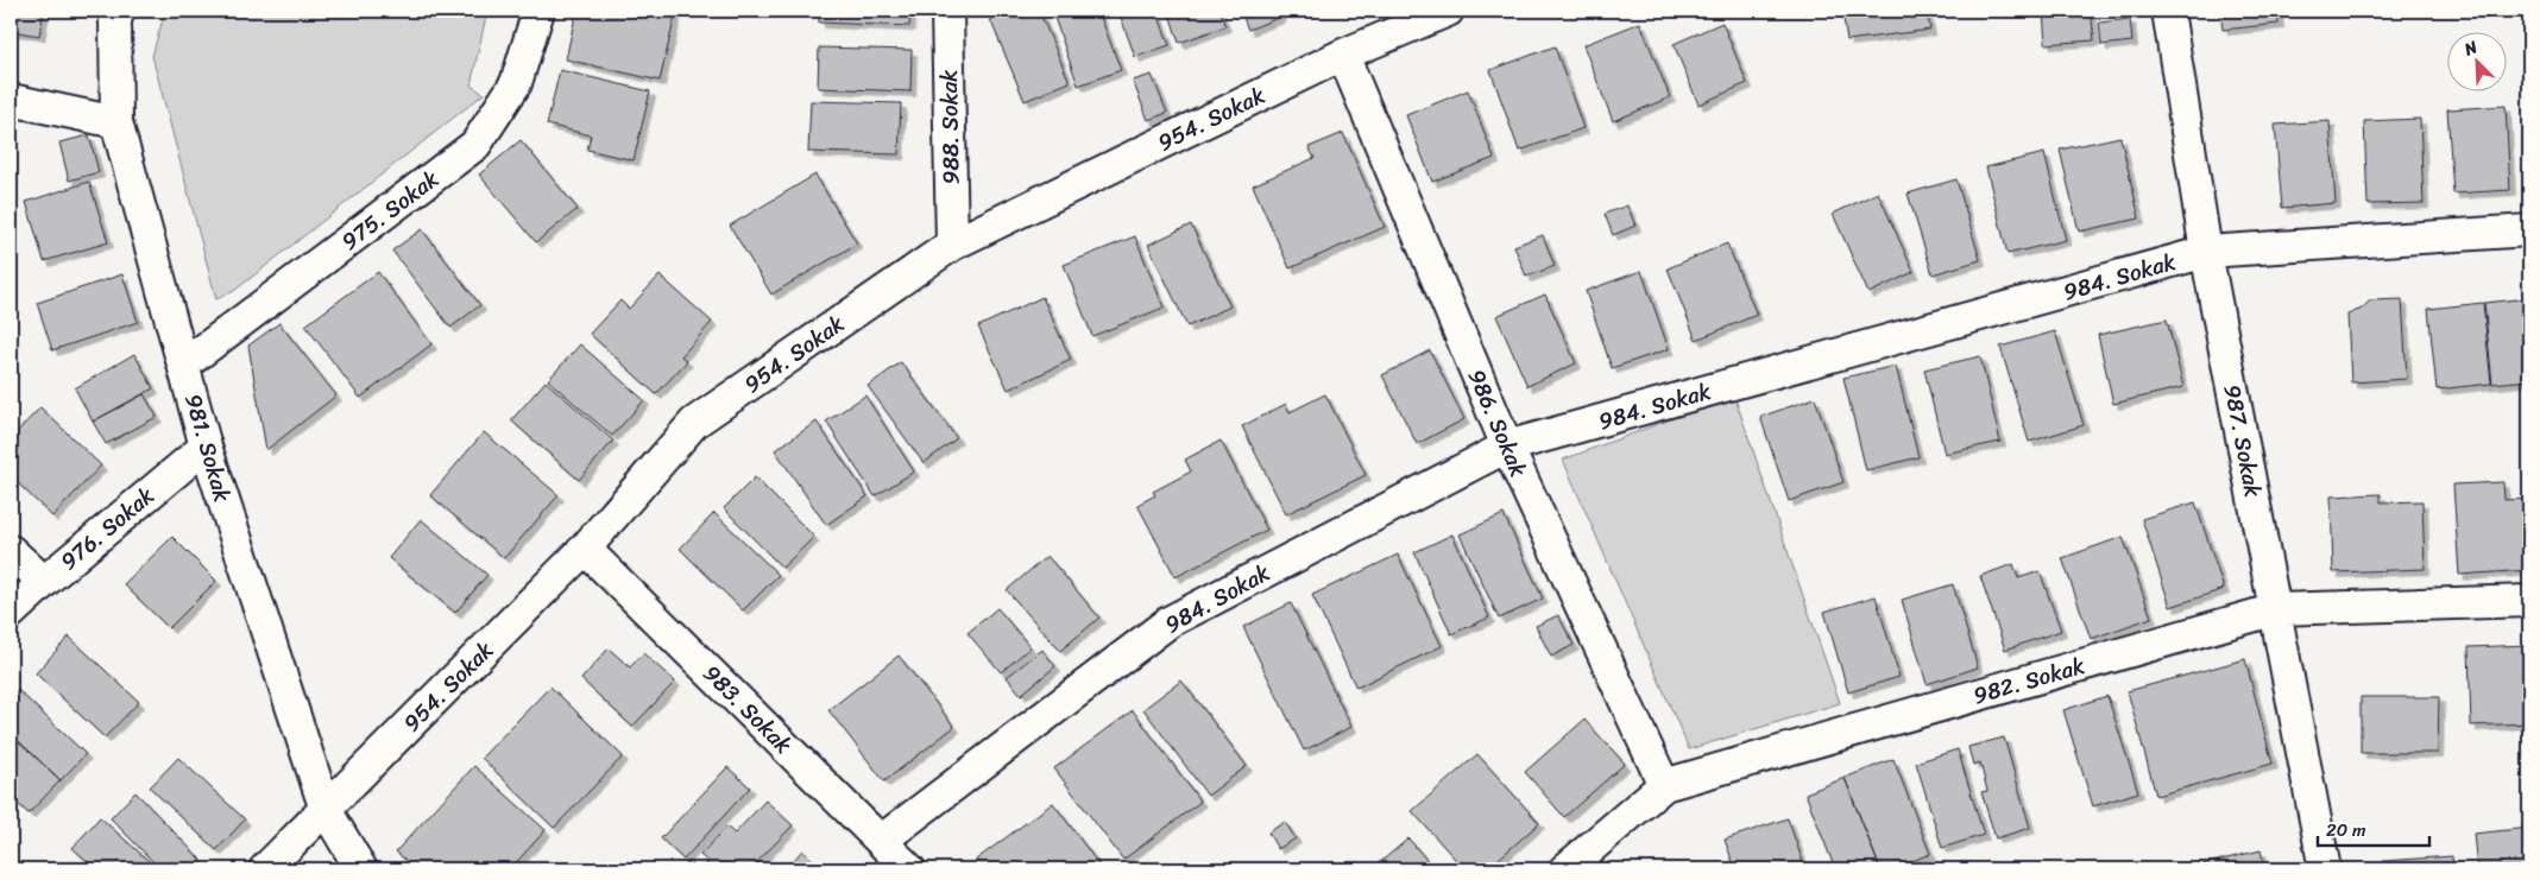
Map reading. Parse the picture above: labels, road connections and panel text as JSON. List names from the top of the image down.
{
  "streets": {
    "street": [
      "954. Sokak",
      "988. Sokak",
      "975. Sokak",
      "984. Sokak",
      "986. Sokak",
      "987. Sokak",
      "981. Sokak",
      "976. Sokak",
      "982. Sokak",
      "983. Sokak"
    ]
  },
  "crossings": [
    ["954. Sokak", "988. Sokak"],
    ["954. Sokak", "986. Sokak"],
    ["954. Sokak", "981. Sokak"],
    ["954. Sokak", "983. Sokak"],
    ["975. Sokak", "981. Sokak"],
    ["984. Sokak", "986. Sokak"],
    ["984. Sokak", "987. Sokak"],
    ["984. Sokak", "983. Sokak"],
    ["986. Sokak", "982. Sokak"],
    ["987. Sokak", "982. Sokak"],
    ["981. Sokak", "976. Sokak"]
  ],
  "scale_bar": "20 m",
  "north": "top left"
}
